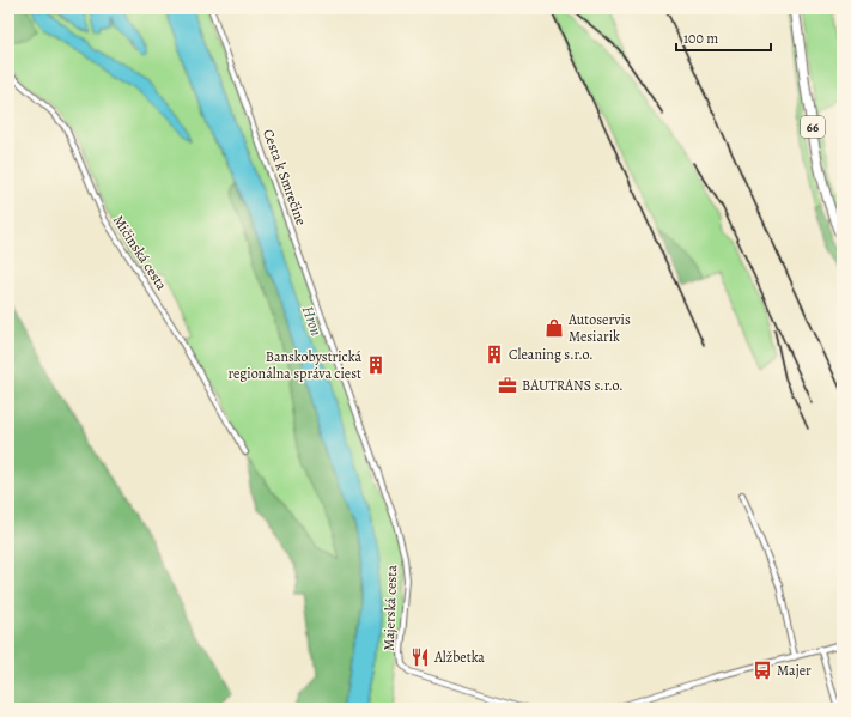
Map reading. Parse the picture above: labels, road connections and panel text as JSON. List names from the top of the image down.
{
  "streets": {
    "main road": ["66"],
    "street": ["Cesta k Smrečine", "Mičinská cesta", "Majerská cesta"]
  },
  "crossings": [
    ["Cesta k Smrečine", "Majerská cesta"]
  ],
  "water": ["Hron"],
  "places": {
    "shop": ["Autoservis Mesiarik"],
    "building": ["Cleaning s.r.o.", "Banskobystrická regionálna správa ciest"],
    "office": ["BAUTRANS s.r.o."],
    "restaurant": ["Alžbetka"],
    "bus stop": ["Majer"]
  },
  "scale_bar": "100 m"
}
